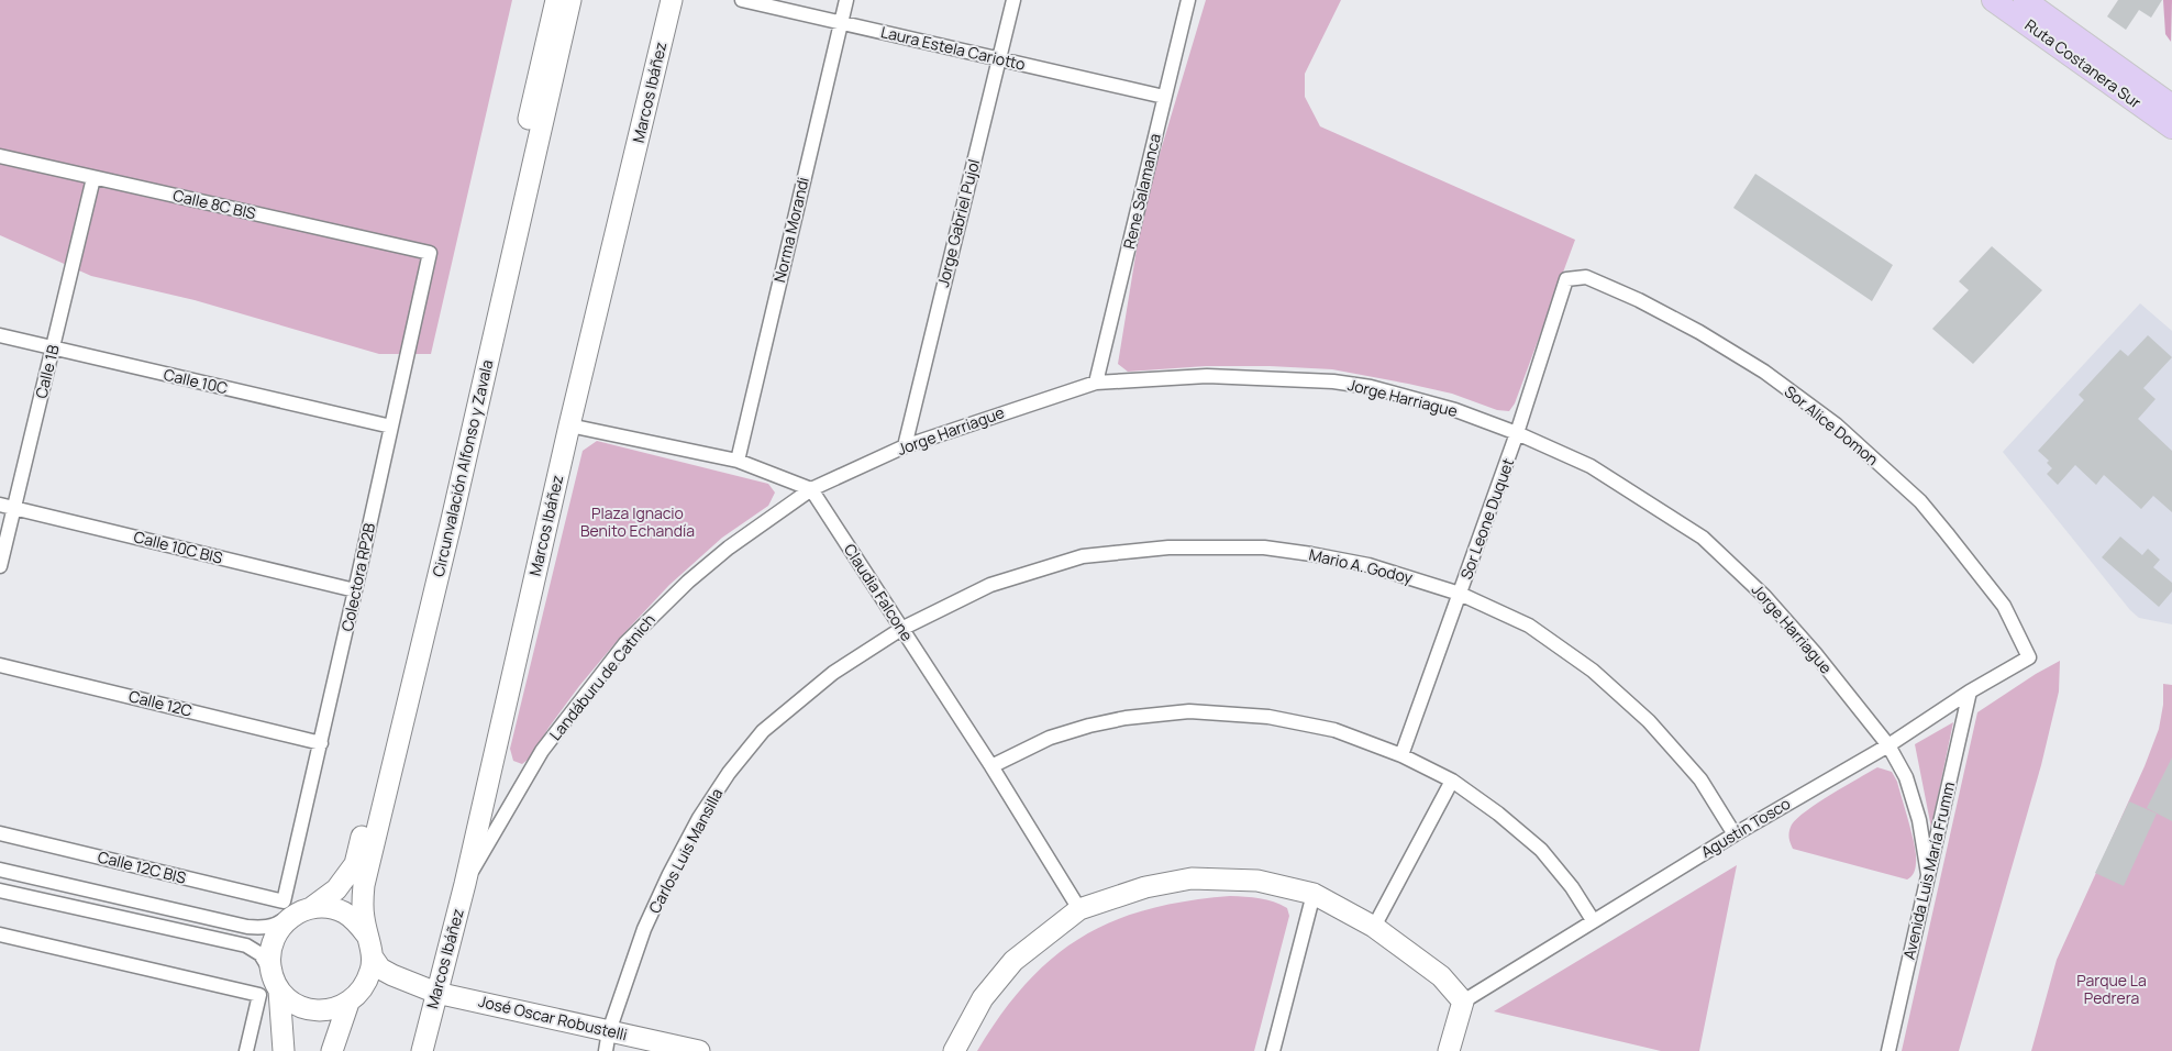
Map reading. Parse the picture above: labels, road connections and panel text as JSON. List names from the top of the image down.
{
  "streets": {
    "main road": [
      "Ruta Costanera Sur",
      "Marcos Ibáñez",
      "Circunvalación Alfonso y Zavala",
      "José Oscar Robustelli"
    ],
    "street": [
      "Laura Estela Cariotto",
      "Rene Salamanca",
      "Calle 8C BIS",
      "Jorge Gabriel Pujol",
      "Norma Morandi",
      "Calle 1B",
      "Calle 10C",
      "Jorge Harriague",
      "Sor Alice Domon",
      "Sor Leone Duquet",
      "Calle 10C BIS",
      "Mario A. Godoy",
      "Colectora RP2B",
      "Claudia Falcone",
      "Landáburu de Catnich",
      "Calle 12C",
      "Agustín Tosco",
      "Carlos Luis Mansilla",
      "Calle 12C BIS",
      "Avenida Luis María Frumm"
    ]
  },
  "crossings": [
    ["Laura Estela Cariotto", "Rene Salamanca"],
    ["Laura Estela Cariotto", "Jorge Gabriel Pujol"],
    ["Laura Estela Cariotto", "Norma Morandi"],
    ["Marcos Ibáñez", "Landáburu de Catnich"],
    ["Marcos Ibáñez", "José Oscar Robustelli"],
    ["Rene Salamanca", "Jorge Harriague"],
    ["Calle 8C BIS", "Calle 1B"],
    ["Calle 8C BIS", "Colectora RP2B"],
    ["Jorge Gabriel Pujol", "Jorge Harriague"],
    ["Calle 1B", "Calle 10C"],
    ["Calle 1B", "Calle 10C BIS"],
    ["Calle 10C", "Colectora RP2B"],
    ["Jorge Harriague", "Sor Leone Duquet"],
    ["Jorge Harriague", "Claudia Falcone"],
    ["Jorge Harriague", "Landáburu de Catnich"],
    ["Jorge Harriague", "Agustín Tosco"],
    ["Jorge Harriague", "Avenida Luis María Frumm"],
    ["Sor Alice Domon", "Sor Leone Duquet"],
    ["Sor Alice Domon", "Agustín Tosco"],
    ["Circunvalación Alfonso y Zavala", "Colectora RP2B"],
    ["Circunvalación Alfonso y Zavala", "Calle 12C BIS"],
    ["Sor Leone Duquet", "Mario A. Godoy"],
    ["Calle 10C BIS", "Colectora RP2B"],
    ["Mario A. Godoy", "Claudia Falcone"],
    ["Mario A. Godoy", "Agustín Tosco"],
    ["Mario A. Godoy", "Carlos Luis Mansilla"],
    ["Colectora RP2B", "Calle 12C"],
    ["Colectora RP2B", "Calle 12C BIS"],
    ["Claudia Falcone", "Landáburu de Catnich"],
    ["Claudia Falcone", "Carlos Luis Mansilla"],
    ["Agustín Tosco", "Avenida Luis María Frumm"],
    ["Carlos Luis Mansilla", "José Oscar Robustelli"]
  ],
  "parks": ["Plaza Ignacio Benito Echandía", "Parque La Pedrera"]
}
